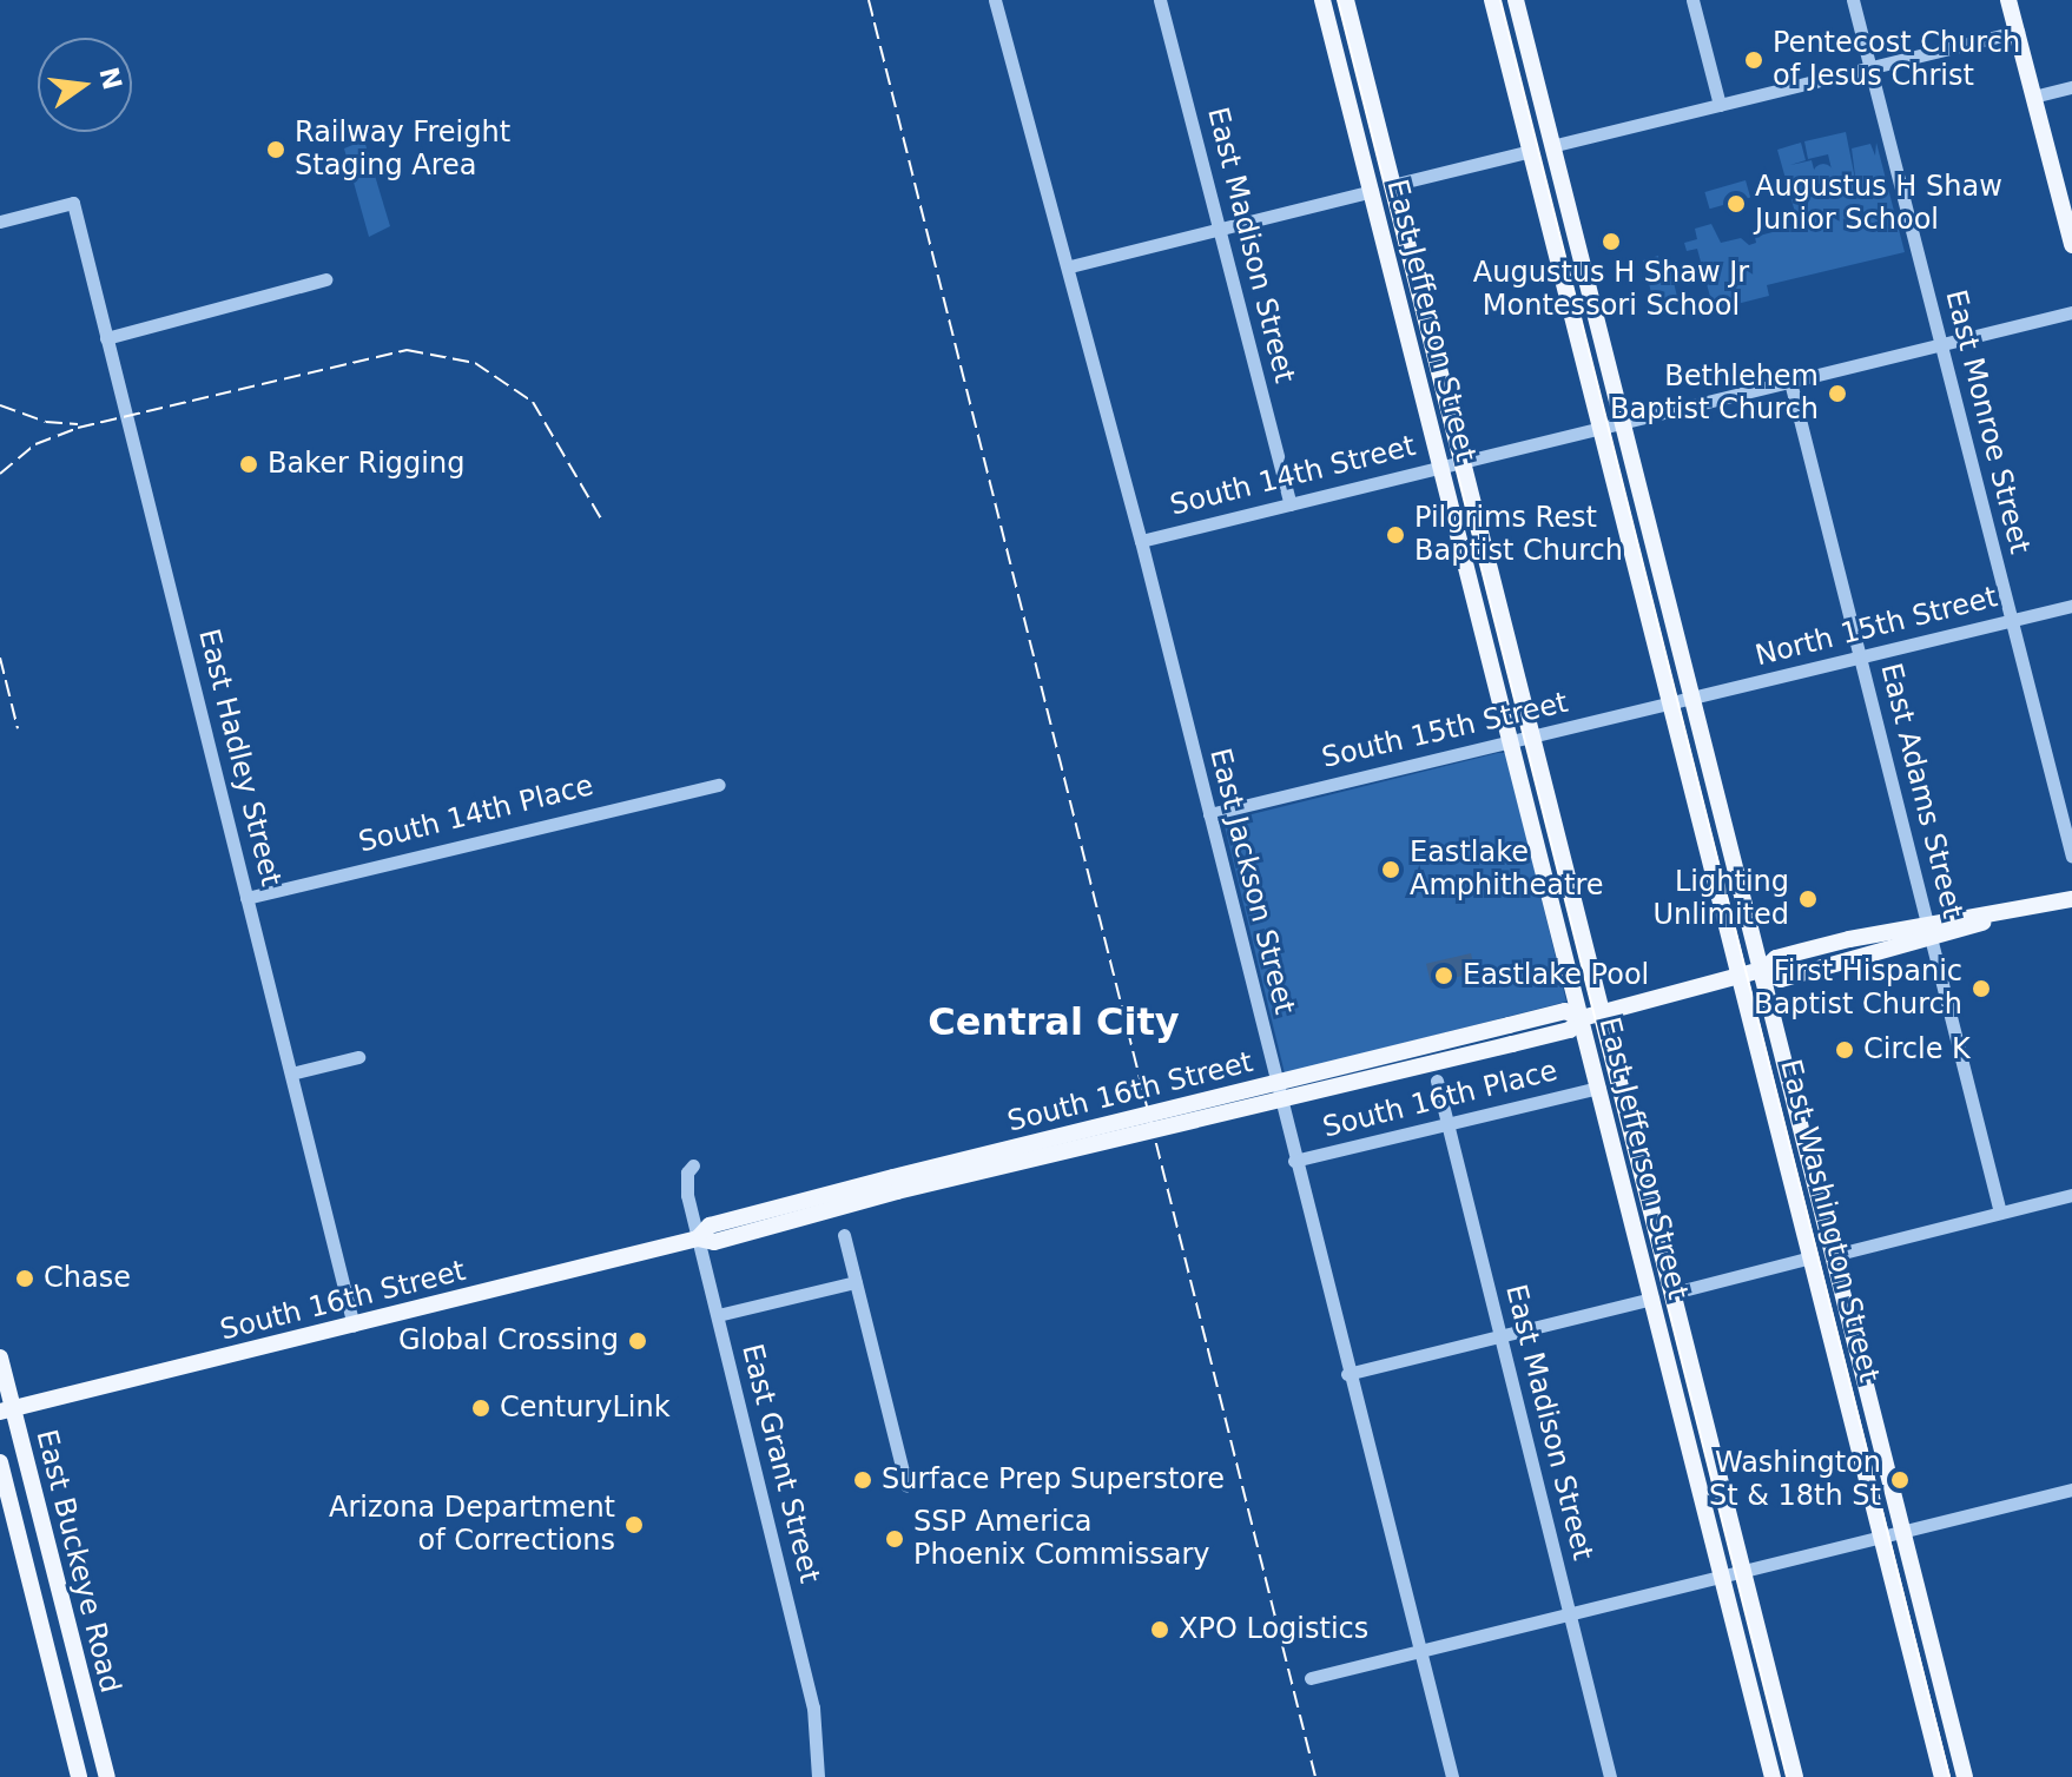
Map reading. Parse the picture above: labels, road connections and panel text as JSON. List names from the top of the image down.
{
  "streets": {
    "main road": [
      "East Jefferson Street",
      "South 16th Street",
      "East Washington Street",
      "East Buckeye Road"
    ],
    "street": [
      "East Madison Street",
      "East Monroe Street",
      "South 14th Street",
      "North 15th Street",
      "South 15th Street",
      "East Hadley Street",
      "East Adams Street",
      "South 14th Place",
      "East Jackson Street",
      "South 16th Place",
      "East Grant Street"
    ]
  },
  "crossings": [
    ["East Madison Street", "South 14th Street"],
    ["East Madison Street", "South 16th Place"],
    ["East Jefferson Street", "South 14th Street"],
    ["East Jefferson Street", "South 15th Street"],
    ["East Jefferson Street", "South 16th Street"],
    ["East Jefferson Street", "South 16th Place"],
    ["East Monroe Street", "South 14th Street"],
    ["East Monroe Street", "North 15th Street"],
    ["South 14th Street", "East Adams Street"],
    ["South 14th Street", "East Jackson Street"],
    ["South 14th Street", "East Washington Street"],
    ["North 15th Street", "South 15th Street"],
    ["North 15th Street", "East Adams Street"],
    ["North 15th Street", "East Washington Street"],
    ["South 15th Street", "East Jackson Street"],
    ["South 15th Street", "East Washington Street"],
    ["East Hadley Street", "South 14th Place"],
    ["East Hadley Street", "South 16th Street"],
    ["East Jackson Street", "South 16th Place"],
    ["South 16th Street", "East Washington Street"],
    ["South 16th Street", "East Grant Street"],
    ["South 16th Street", "East Buckeye Road"]
  ],
  "districts": ["Central City"],
  "places": [
    "Pentecost Church of Jesus Christ",
    "Railway Freight Staging Area",
    "Augustus H Shaw Junior School",
    "Augustus H Shaw Jr Montessori School",
    "Bethlehem Baptist Church",
    "Baker Rigging",
    "Pilgrims Rest Baptist Church",
    "Eastlake Amphitheatre",
    "Lighting Unlimited",
    "Eastlake Pool",
    "First Hispanic Baptist Church",
    "Circle K",
    "Chase",
    "Global Crossing",
    "CenturyLink",
    "Surface Prep Superstore",
    "Washington St & 18th St",
    "Arizona Department of Corrections",
    "SSP America Phoenix Commissary",
    "XPO Logistics"
  ],
  "north": "right"
}
